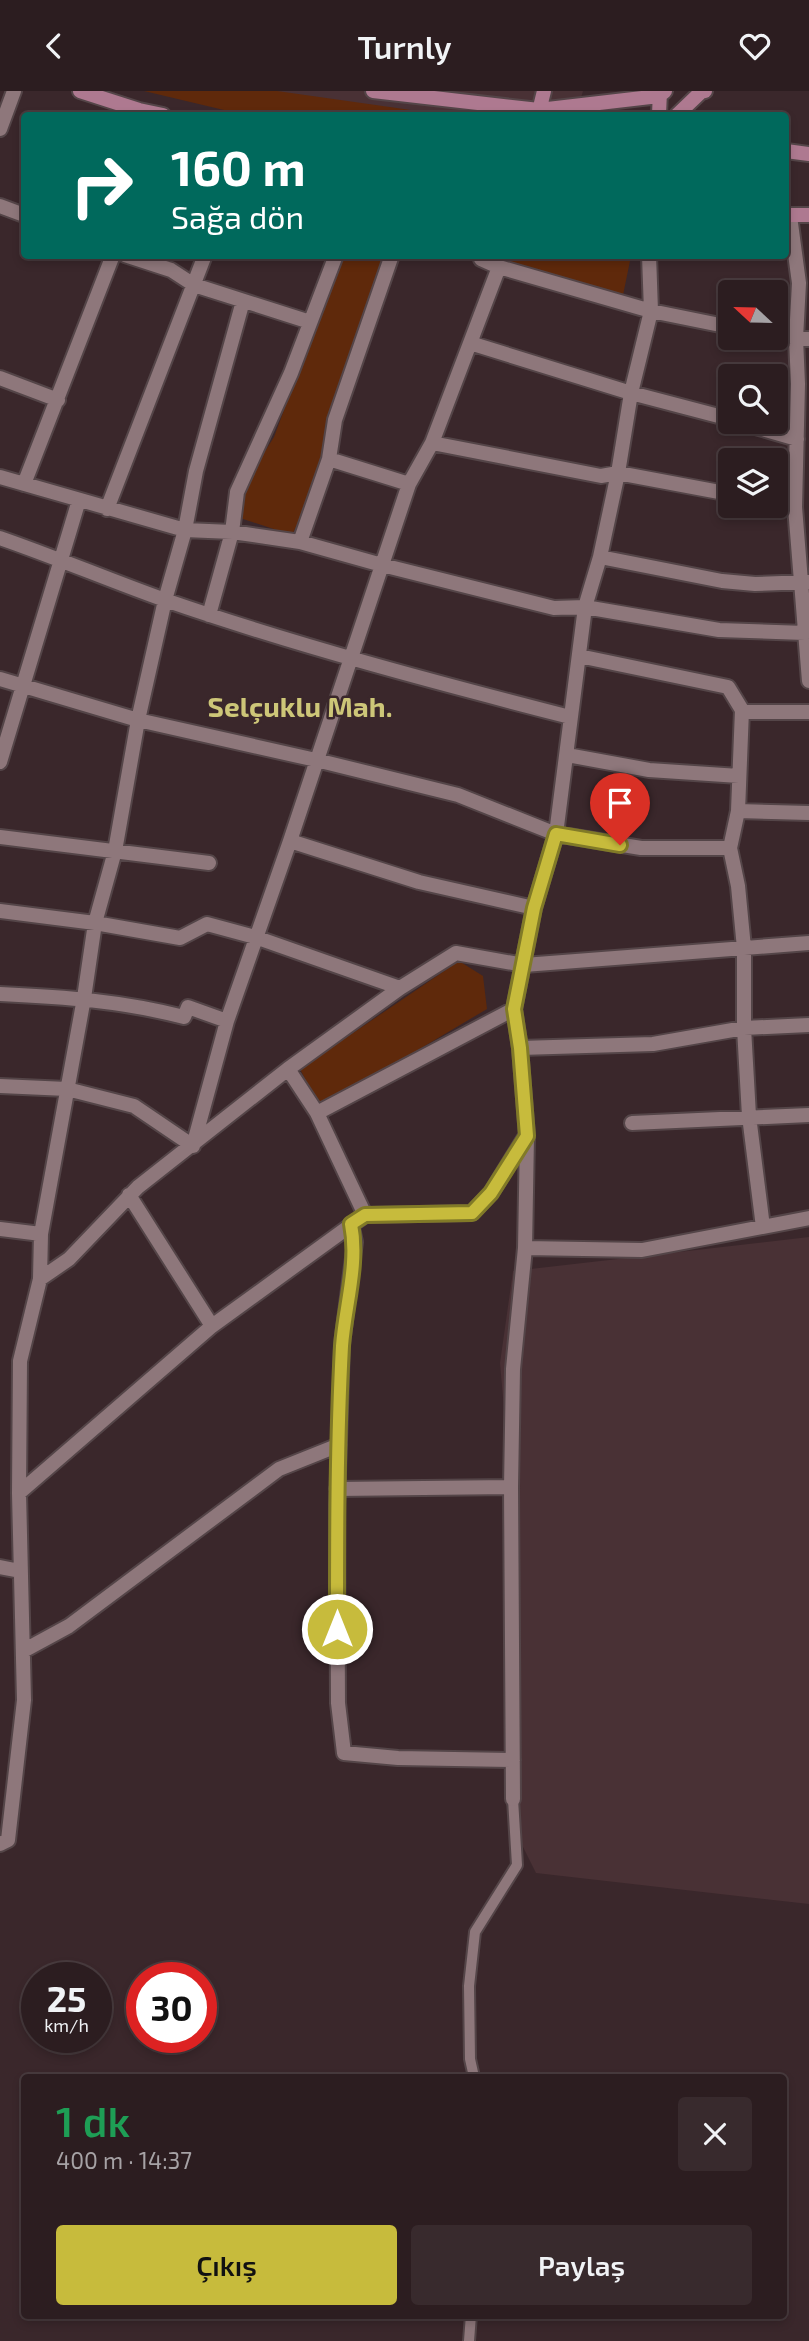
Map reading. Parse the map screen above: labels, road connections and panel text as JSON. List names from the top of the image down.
{
  "districts": ["Selçuklu Mah."],
  "north": "left",
  "page": {
    "header": "Turnly",
    "turn": ["160 m", "Sağa dön"],
    "speed": "25 km/h",
    "limit": "30",
    "heading": ["1 dk", "400 m · 14:37"],
    "buttons": ["Çıkış", "Paylaş"]
  }
}
